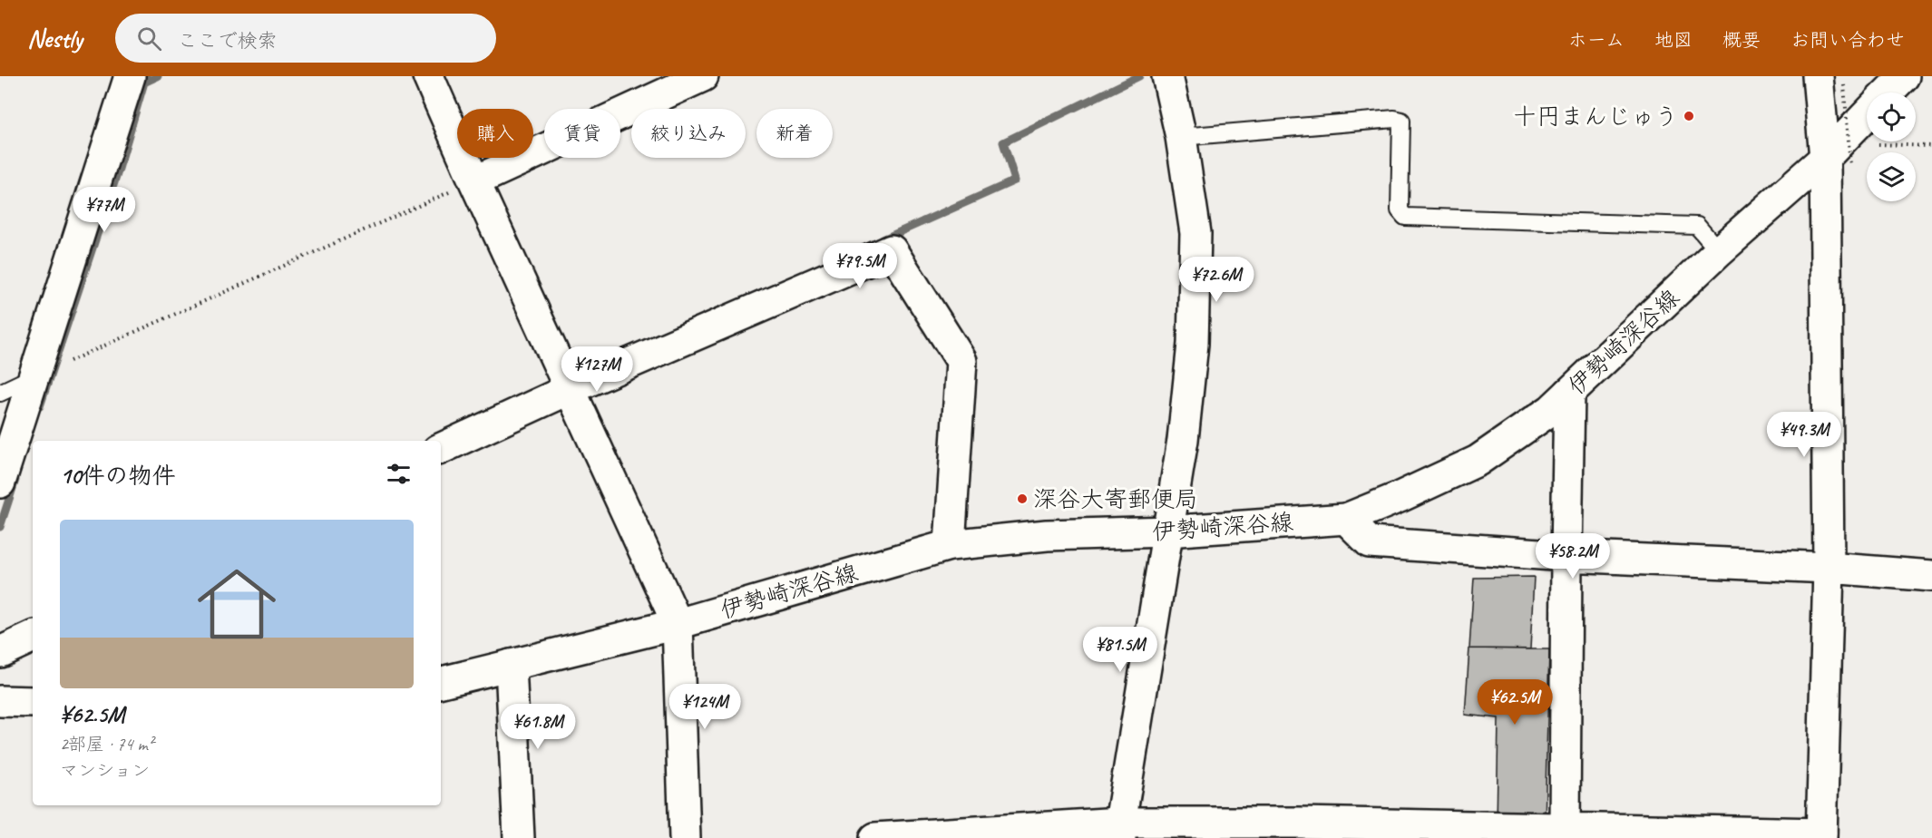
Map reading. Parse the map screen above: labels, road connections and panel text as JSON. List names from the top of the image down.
{
  "streets": {
    "street": ["伊勢崎深谷線"]
  },
  "places": ["十円まんじゅう", "深谷大寄郵便局"],
  "page": {
    "header": "Nestly",
    "search": "ここで検索",
    "nav": [
      "ホーム",
      "地図",
      "概要",
      "お問い合わせ"
    ],
    "chip": [
      "購入",
      "賃貸",
      "絞り込み",
      "新着"
    ],
    "price": [
      "¥77M",
      "¥79.5M",
      "¥72.6M",
      "¥127M",
      "¥49.3M",
      "¥58.2M",
      "¥81.5M",
      "¥62.5M",
      "¥124M",
      "¥61.8M"
    ],
    "heading": "10件の物件",
    "list": [
      {
        "name": "¥62.5M",
        "note": "2部屋 · 74 m² · マンション"
      }
    ]
  }
}
